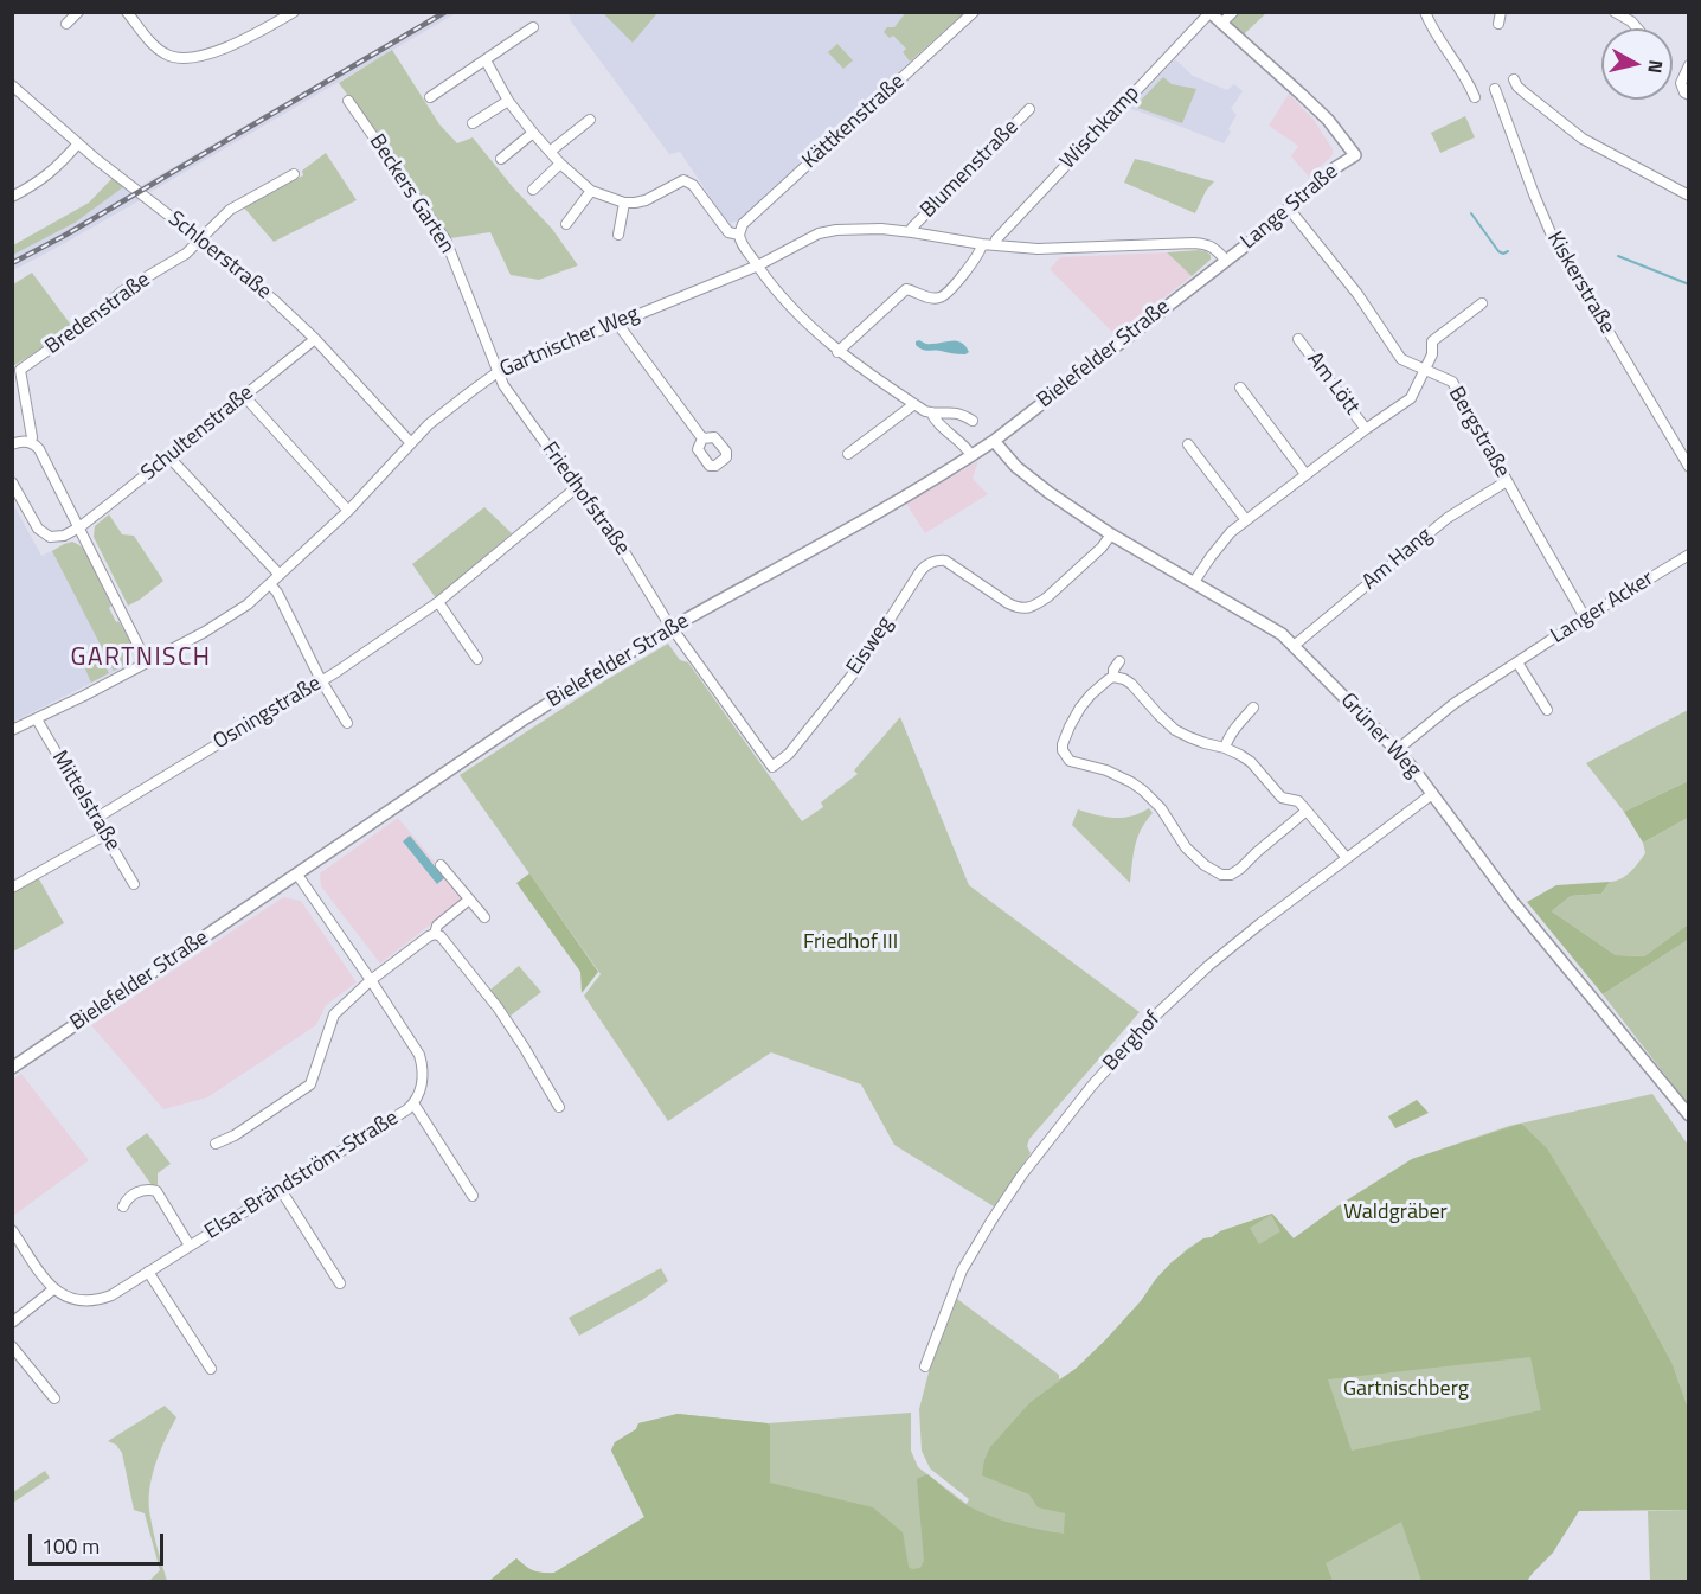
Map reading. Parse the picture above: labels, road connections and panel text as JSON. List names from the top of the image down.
{
  "streets": {
    "street": [
      "Kättkenstraße",
      "Wischkamp",
      "Blumenstraße",
      "Beckers Garten",
      "Lange Straße",
      "Schloerstraße",
      "Kiskerstraße",
      "Bredenstraße",
      "Gartnischer Weg",
      "Bielefelder Straße",
      "Am Lött",
      "Bergstraße",
      "Schultenstraße",
      "Friedhofstraße",
      "Am Hang",
      "Langer Acker",
      "Eisweg",
      "Osningstraße",
      "Grüner Weg",
      "Mittelstraße",
      "Berghof",
      "Elsa-Brändström-Straße"
    ]
  },
  "crossings": [
    ["Wischkamp", "Gartnischer Weg"],
    ["Blumenstraße", "Gartnischer Weg"],
    ["Beckers Garten", "Gartnischer Weg"],
    ["Beckers Garten", "Friedhofstraße"],
    ["Lange Straße", "Gartnischer Weg"],
    ["Lange Straße", "Bielefelder Straße"],
    ["Lange Straße", "Bergstraße"],
    ["Schloerstraße", "Bredenstraße"],
    ["Schloerstraße", "Gartnischer Weg"],
    ["Schloerstraße", "Schultenstraße"],
    ["Bredenstraße", "Gartnischer Weg"],
    ["Bredenstraße", "Schultenstraße"],
    ["Gartnischer Weg", "Bielefelder Straße"],
    ["Gartnischer Weg", "Friedhofstraße"],
    ["Gartnischer Weg", "Mittelstraße"],
    ["Bielefelder Straße", "Friedhofstraße"],
    ["Bielefelder Straße", "Eisweg"],
    ["Bielefelder Straße", "Grüner Weg"],
    ["Bielefelder Straße", "Elsa-Brändström-Straße"],
    ["Am Lött", "Bergstraße"],
    ["Am Lött", "Grüner Weg"],
    ["Bergstraße", "Am Hang"],
    ["Bergstraße", "Langer Acker"],
    ["Friedhofstraße", "Eisweg"],
    ["Friedhofstraße", "Osningstraße"],
    ["Am Hang", "Grüner Weg"],
    ["Langer Acker", "Grüner Weg"],
    ["Eisweg", "Grüner Weg"],
    ["Osningstraße", "Mittelstraße"],
    ["Grüner Weg", "Berghof"]
  ],
  "districts": ["GARTNISCH"],
  "parks": ["Friedhof III", "Waldgräber", "Gartnischberg"],
  "scale_bar": "100 m",
  "north": "right"
}
